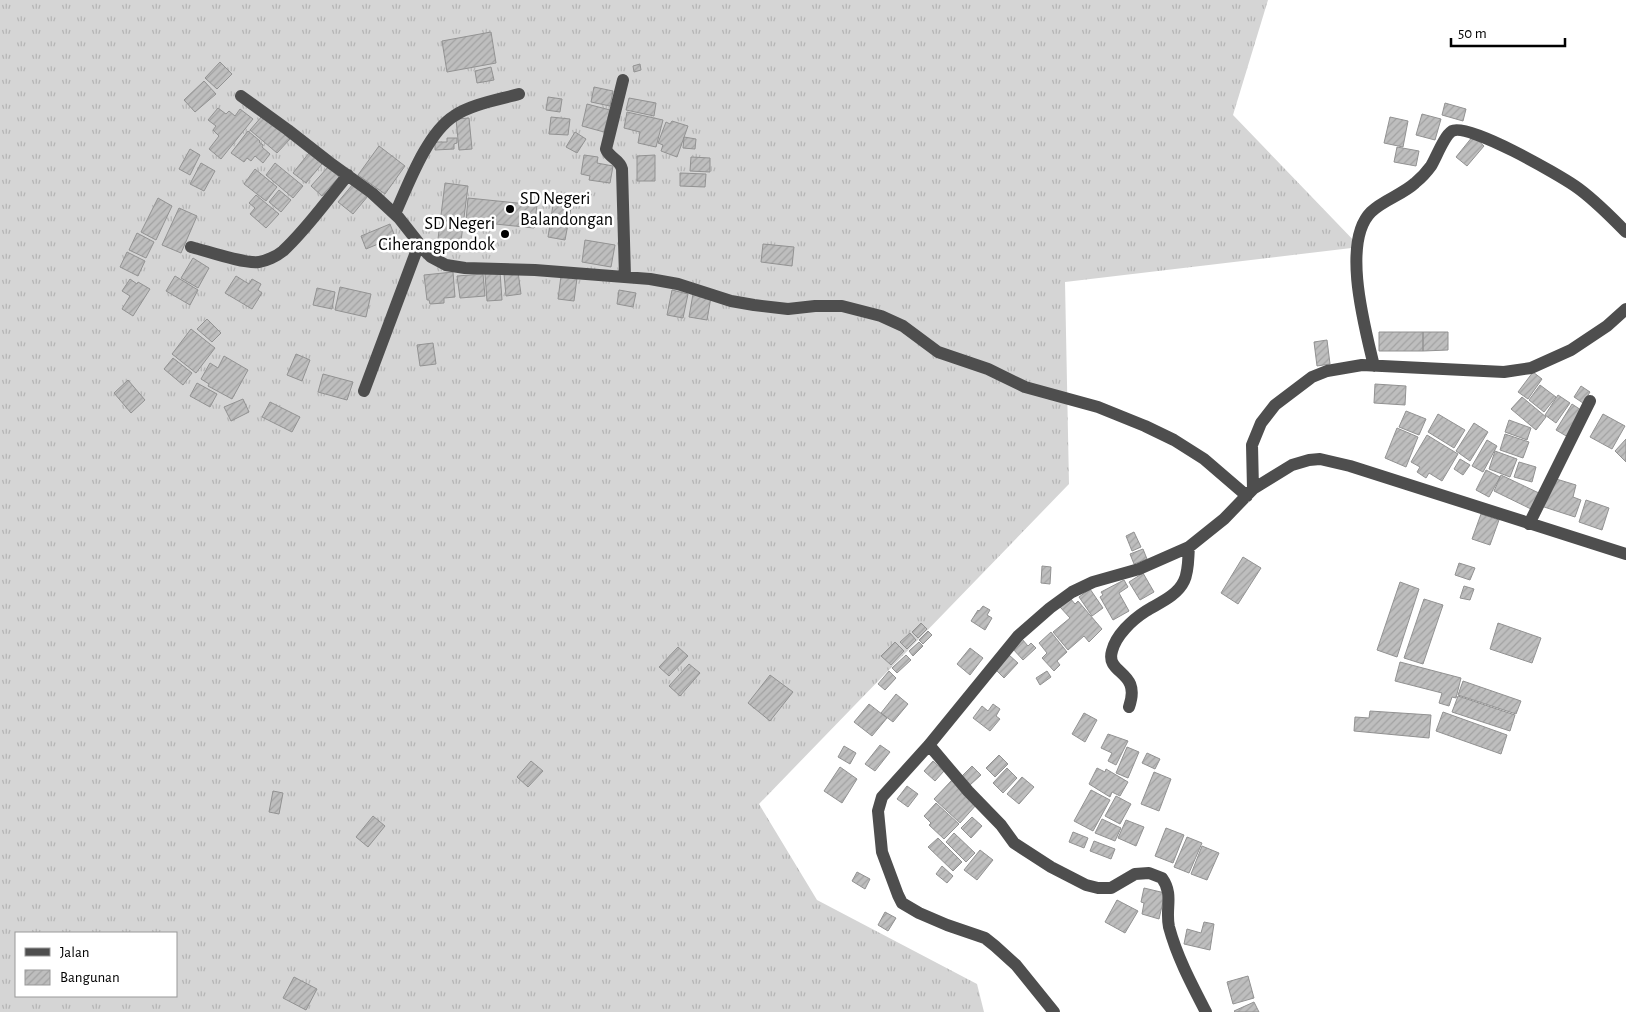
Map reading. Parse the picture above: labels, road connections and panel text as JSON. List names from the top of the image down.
{
  "places": ["SD Negeri Balandongan", "SD Negeri Ciherangpondok"],
  "legend": ["Jalan", "Bangunan"],
  "scale_bar": "50 m"
}
